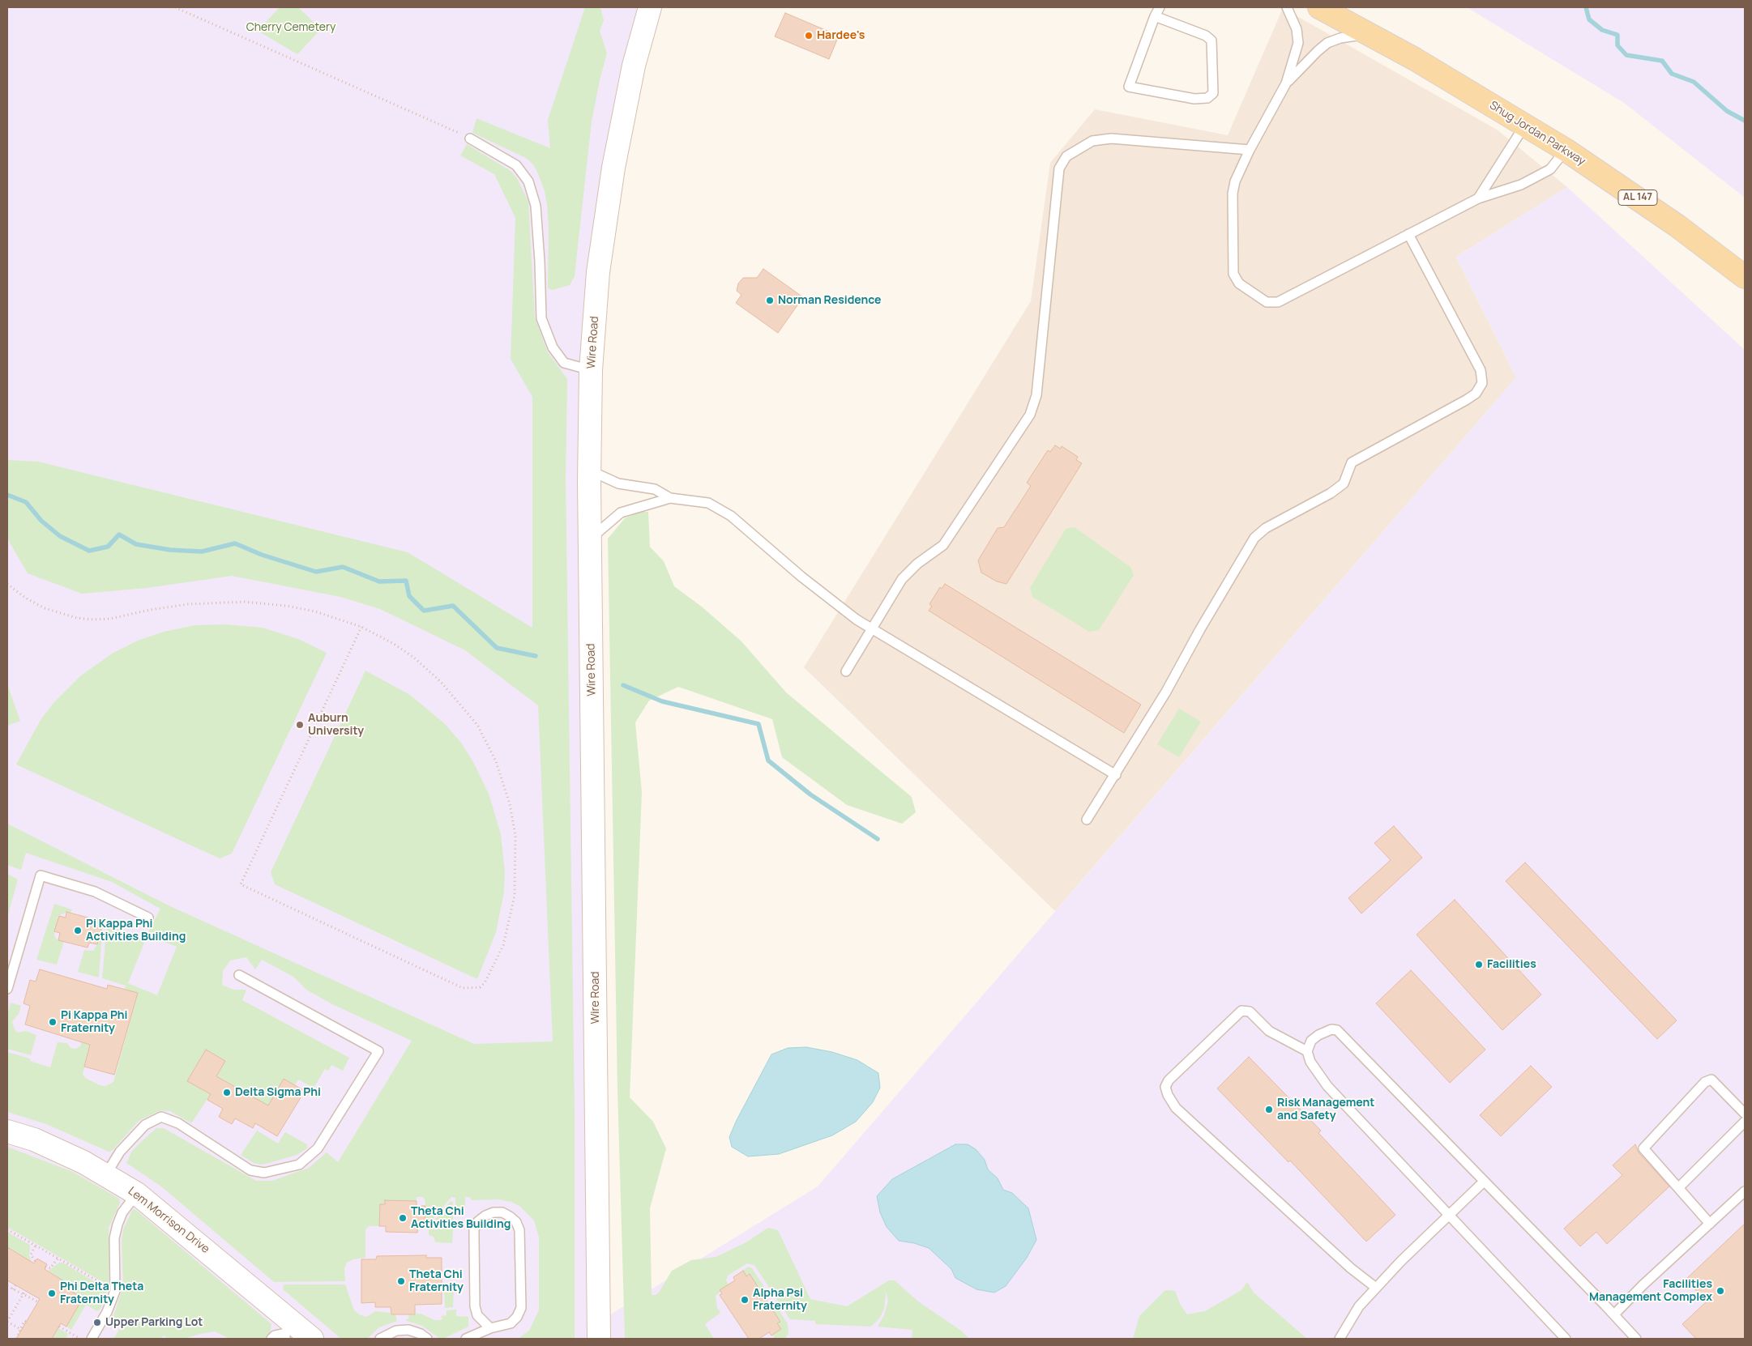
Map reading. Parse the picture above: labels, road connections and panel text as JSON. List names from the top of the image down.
{
  "streets": {
    "main road": ["Shug Jordan Parkway", "AL 147"],
    "street": ["Wire Road", "Lem Morrison Drive"]
  },
  "parks": ["Cherry Cemetery"],
  "places": [
    "Hardee's",
    "Norman Residence",
    "Auburn University",
    "Pi Kappa Phi Activities Building",
    "Facilities",
    "Pi Kappa Phi Fraternity",
    "Delta Sigma Phi",
    "Risk Management and Safety",
    "Theta Chi Activities Building",
    "Theta Chi Fraternity",
    "Facilities Management Complex",
    "Phi Delta Theta Fraternity",
    "Alpha Psi Fraternity",
    "Upper Parking Lot"
  ]
}
